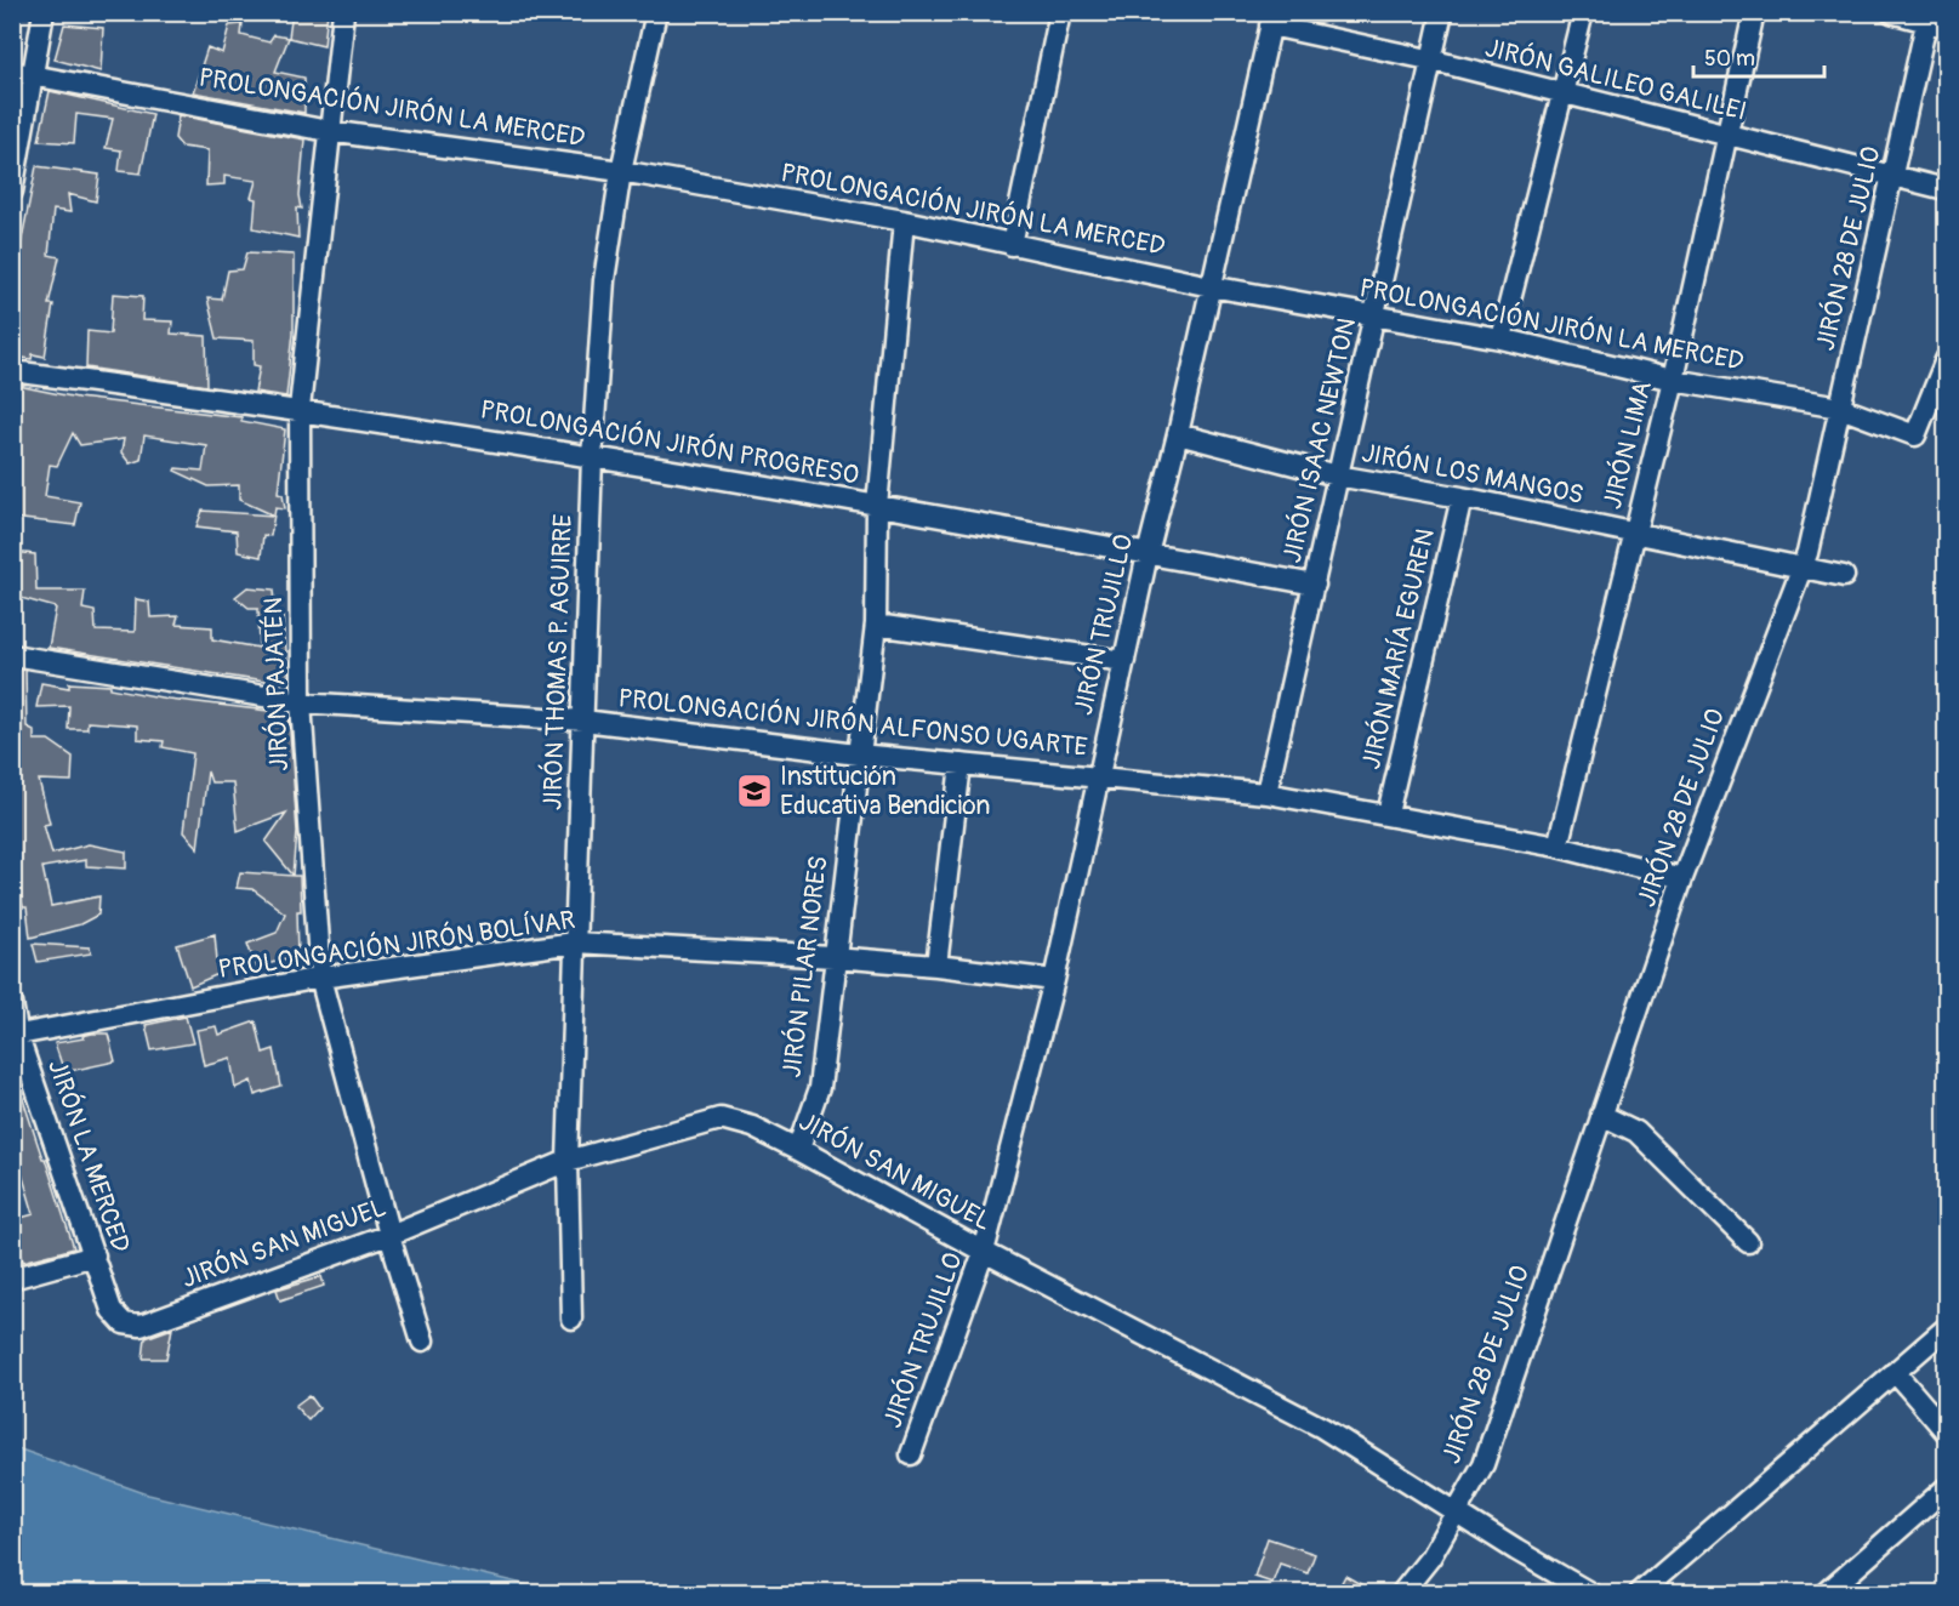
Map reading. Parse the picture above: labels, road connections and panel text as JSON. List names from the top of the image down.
{
  "streets": {
    "street": [
      "JIRÓN GALILEO GALILEI",
      "PROLONGACIÓN JIRÓN LA MERCED",
      "JIRÓN 28 DE JULIO",
      "JIRÓN ISAAC NEWTON",
      "PROLONGACIÓN JIRÓN PROGRESO",
      "JIRÓN LIMA",
      "JIRÓN LOS MANGOS",
      "JIRÓN TRUJILLO",
      "JIRÓN MARÍA EGUREN",
      "JIRÓN THOMAS P. AGUIRRE",
      "JIRÓN PAJATÉN",
      "PROLONGACIÓN JIRÓN ALFONSO UGARTE",
      "PROLONGACIÓN JIRÓN BOLÍVAR",
      "JIRÓN PILAR NORES",
      "JIRÓN LA MERCED",
      "JIRÓN SAN MIGUEL"
    ]
  },
  "crossings": [
    ["JIRÓN GALILEO GALILEI", "JIRÓN 28 DE JULIO"],
    ["JIRÓN GALILEO GALILEI", "JIRÓN ISAAC NEWTON"],
    ["JIRÓN GALILEO GALILEI", "JIRÓN LIMA"],
    ["JIRÓN GALILEO GALILEI", "JIRÓN TRUJILLO"],
    ["PROLONGACIÓN JIRÓN LA MERCED", "JIRÓN 28 DE JULIO"],
    ["PROLONGACIÓN JIRÓN LA MERCED", "JIRÓN ISAAC NEWTON"],
    ["PROLONGACIÓN JIRÓN LA MERCED", "JIRÓN LIMA"],
    ["PROLONGACIÓN JIRÓN LA MERCED", "JIRÓN TRUJILLO"],
    ["PROLONGACIÓN JIRÓN LA MERCED", "JIRÓN THOMAS P. AGUIRRE"],
    ["PROLONGACIÓN JIRÓN LA MERCED", "JIRÓN PAJATÉN"],
    ["PROLONGACIÓN JIRÓN LA MERCED", "JIRÓN PILAR NORES"],
    ["JIRÓN 28 DE JULIO", "JIRÓN LOS MANGOS"],
    ["JIRÓN 28 DE JULIO", "PROLONGACIÓN JIRÓN ALFONSO UGARTE"],
    ["JIRÓN 28 DE JULIO", "JIRÓN SAN MIGUEL"],
    ["JIRÓN ISAAC NEWTON", "PROLONGACIÓN JIRÓN PROGRESO"],
    ["JIRÓN ISAAC NEWTON", "JIRÓN LOS MANGOS"],
    ["JIRÓN ISAAC NEWTON", "PROLONGACIÓN JIRÓN ALFONSO UGARTE"],
    ["PROLONGACIÓN JIRÓN PROGRESO", "JIRÓN TRUJILLO"],
    ["PROLONGACIÓN JIRÓN PROGRESO", "JIRÓN THOMAS P. AGUIRRE"],
    ["PROLONGACIÓN JIRÓN PROGRESO", "JIRÓN PAJATÉN"],
    ["PROLONGACIÓN JIRÓN PROGRESO", "JIRÓN PILAR NORES"],
    ["JIRÓN LIMA", "JIRÓN LOS MANGOS"],
    ["JIRÓN LIMA", "PROLONGACIÓN JIRÓN ALFONSO UGARTE"],
    ["JIRÓN LOS MANGOS", "JIRÓN TRUJILLO"],
    ["JIRÓN LOS MANGOS", "JIRÓN MARÍA EGUREN"],
    ["JIRÓN TRUJILLO", "PROLONGACIÓN JIRÓN ALFONSO UGARTE"],
    ["JIRÓN TRUJILLO", "PROLONGACIÓN JIRÓN BOLÍVAR"],
    ["JIRÓN TRUJILLO", "JIRÓN SAN MIGUEL"],
    ["JIRÓN MARÍA EGUREN", "PROLONGACIÓN JIRÓN ALFONSO UGARTE"],
    ["JIRÓN THOMAS P. AGUIRRE", "PROLONGACIÓN JIRÓN ALFONSO UGARTE"],
    ["JIRÓN THOMAS P. AGUIRRE", "PROLONGACIÓN JIRÓN BOLÍVAR"],
    ["JIRÓN THOMAS P. AGUIRRE", "JIRÓN SAN MIGUEL"],
    ["JIRÓN PAJATÉN", "PROLONGACIÓN JIRÓN ALFONSO UGARTE"],
    ["JIRÓN PAJATÉN", "PROLONGACIÓN JIRÓN BOLÍVAR"],
    ["JIRÓN PAJATÉN", "JIRÓN SAN MIGUEL"],
    ["PROLONGACIÓN JIRÓN ALFONSO UGARTE", "JIRÓN PILAR NORES"],
    ["PROLONGACIÓN JIRÓN BOLÍVAR", "JIRÓN PILAR NORES"],
    ["PROLONGACIÓN JIRÓN BOLÍVAR", "JIRÓN LA MERCED"],
    ["JIRÓN PILAR NORES", "JIRÓN SAN MIGUEL"],
    ["JIRÓN LA MERCED", "JIRÓN SAN MIGUEL"]
  ],
  "places": {
    "school or university": ["Institución Educativa Bendicion"]
  },
  "scale_bar": "50 m"
}
